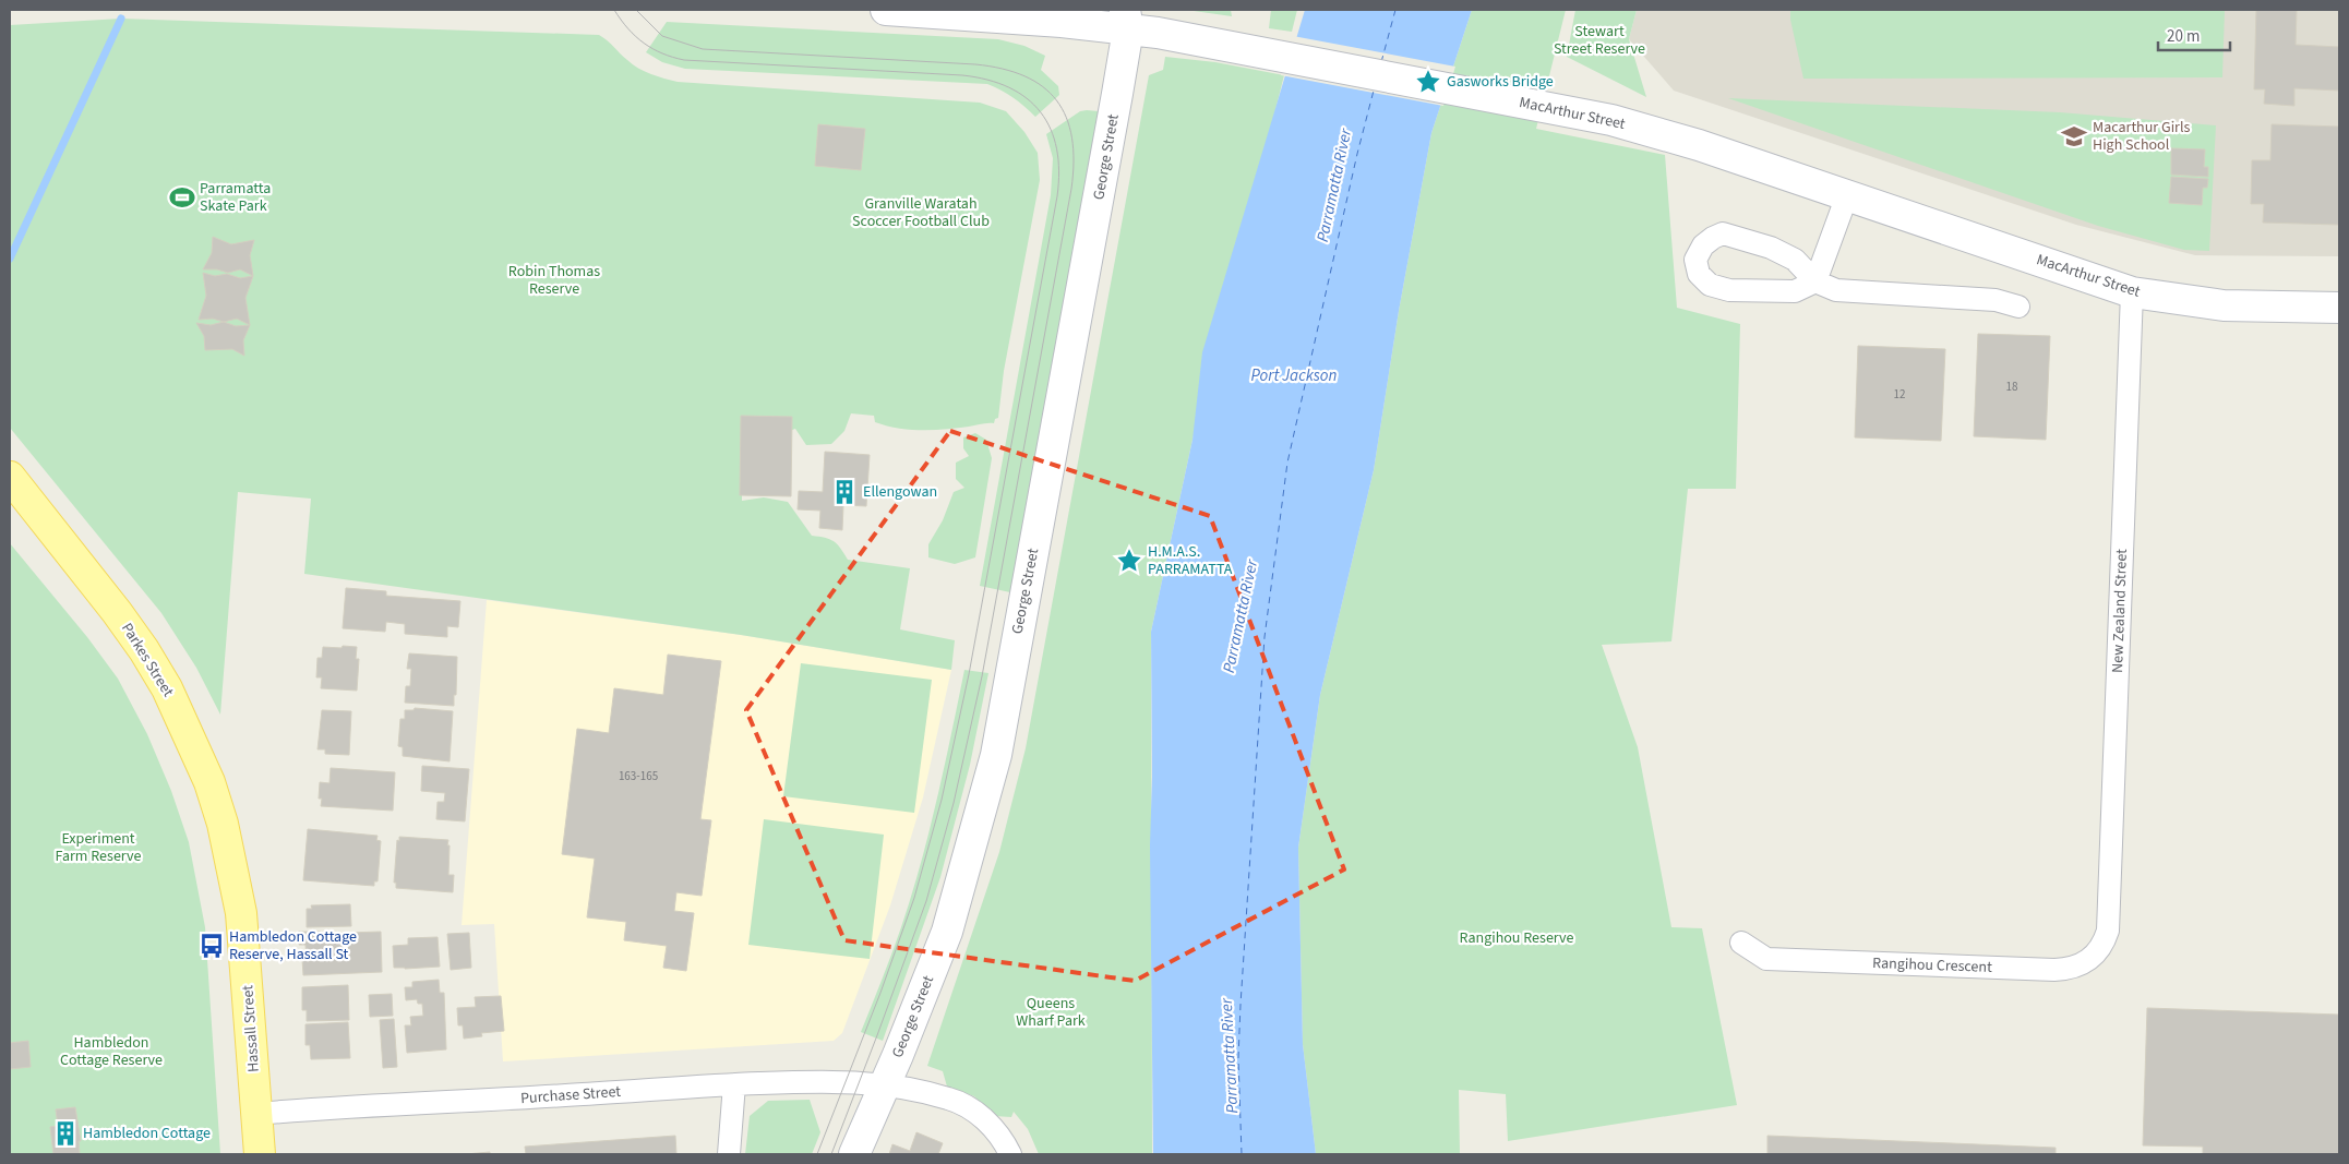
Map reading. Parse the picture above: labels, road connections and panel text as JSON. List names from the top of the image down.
{
  "streets": {
    "main road": [
      "MacArthur Street",
      "George Street",
      "Parkes Street",
      "Hassall Street"
    ],
    "street": ["New Zealand Street", "Rangihou Crescent", "Purchase Street"]
  },
  "crossings": [
    ["MacArthur Street", "George Street"],
    ["MacArthur Street", "New Zealand Street"],
    ["George Street", "Purchase Street"],
    ["New Zealand Street", "Rangihou Crescent"],
    ["Parkes Street", "Hassall Street"],
    ["Hassall Street", "Purchase Street"]
  ],
  "water": ["Parramatta River", "Port Jackson"],
  "parks": [
    "Stewart Street Reserve",
    "Granville Waratah Scoccer Football Club",
    "Robin Thomas Reserve",
    "Experiment Farm Reserve",
    "Rangihou Reserve",
    "Queens Wharf Park",
    "Hambledon Cottage Reserve"
  ],
  "places": {
    "place": ["Gasworks Bridge", "H.M.A.S. PARRAMATTA"],
    "school or university": ["Macarthur Girls High School"],
    "sports": ["Parramatta Skate Park"],
    "building": ["Ellengowan", "Hambledon Cottage"],
    "bus stop": ["Hambledon Cottage Reserve, Hassall St"]
  },
  "house_numbers": ["18", "12", "163-165"],
  "scale_bar": "20 m"
}
